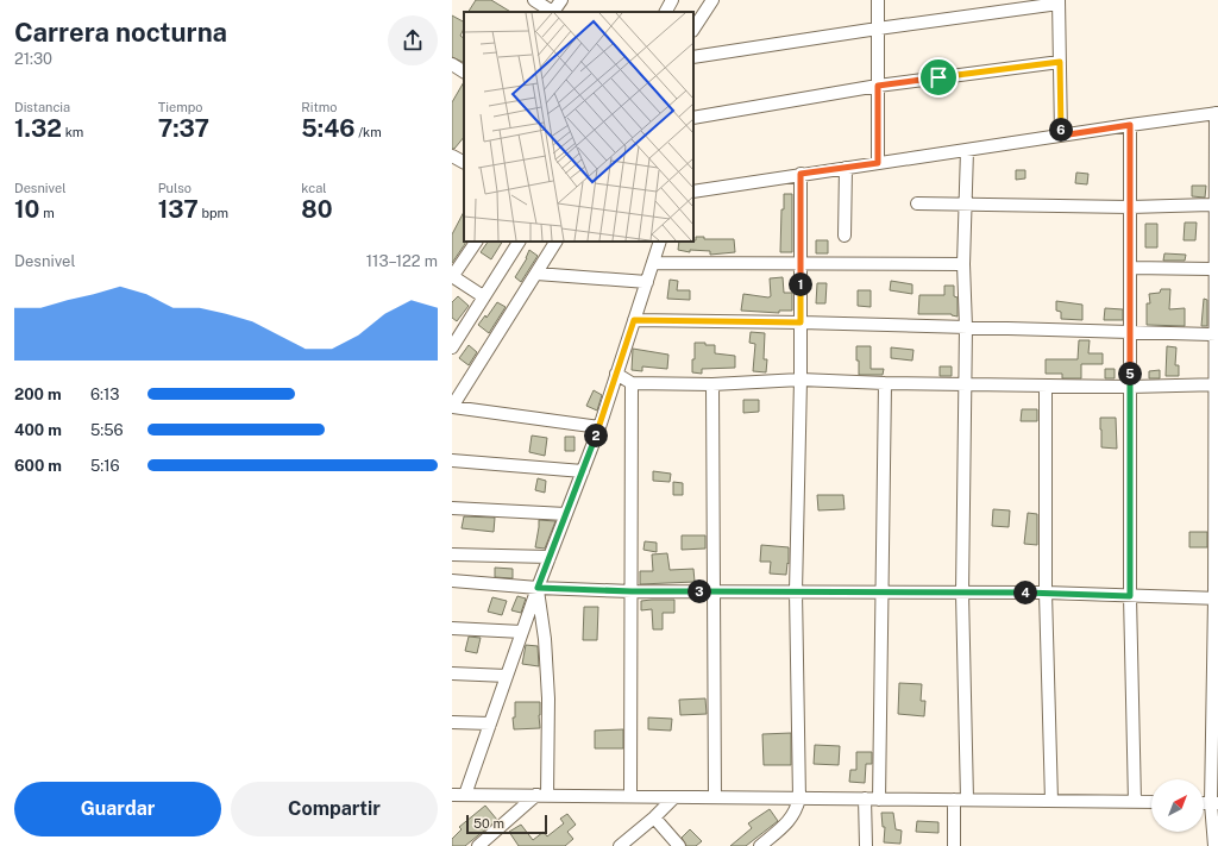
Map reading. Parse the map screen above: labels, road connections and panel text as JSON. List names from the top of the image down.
{
  "scale_bar": "50 m",
  "north": "top right",
  "page": {
    "heading": ["Carrera nocturna", "21:30"],
    "stats": [
      ["Distancia", "1.32 km"],
      ["Tiempo", "7:37"],
      ["Ritmo", "5:46 /km"],
      ["Desnivel", "10 m"],
      ["Pulso", "137 bpm"],
      ["kcal", "80"]
    ],
    "pins": [
      "6",
      "1",
      "5",
      "2",
      "3",
      "4"
    ],
    "chart": ["Desnivel", "113–122 m"],
    "list": [
      {
        "name": "200 m",
        "note": "6:13"
      },
      {
        "name": "400 m",
        "note": "5:56"
      },
      {
        "name": "600 m",
        "note": "5:16"
      }
    ],
    "buttons": ["Guardar", "Compartir"],
    "scale": "50 m"
  }
}
